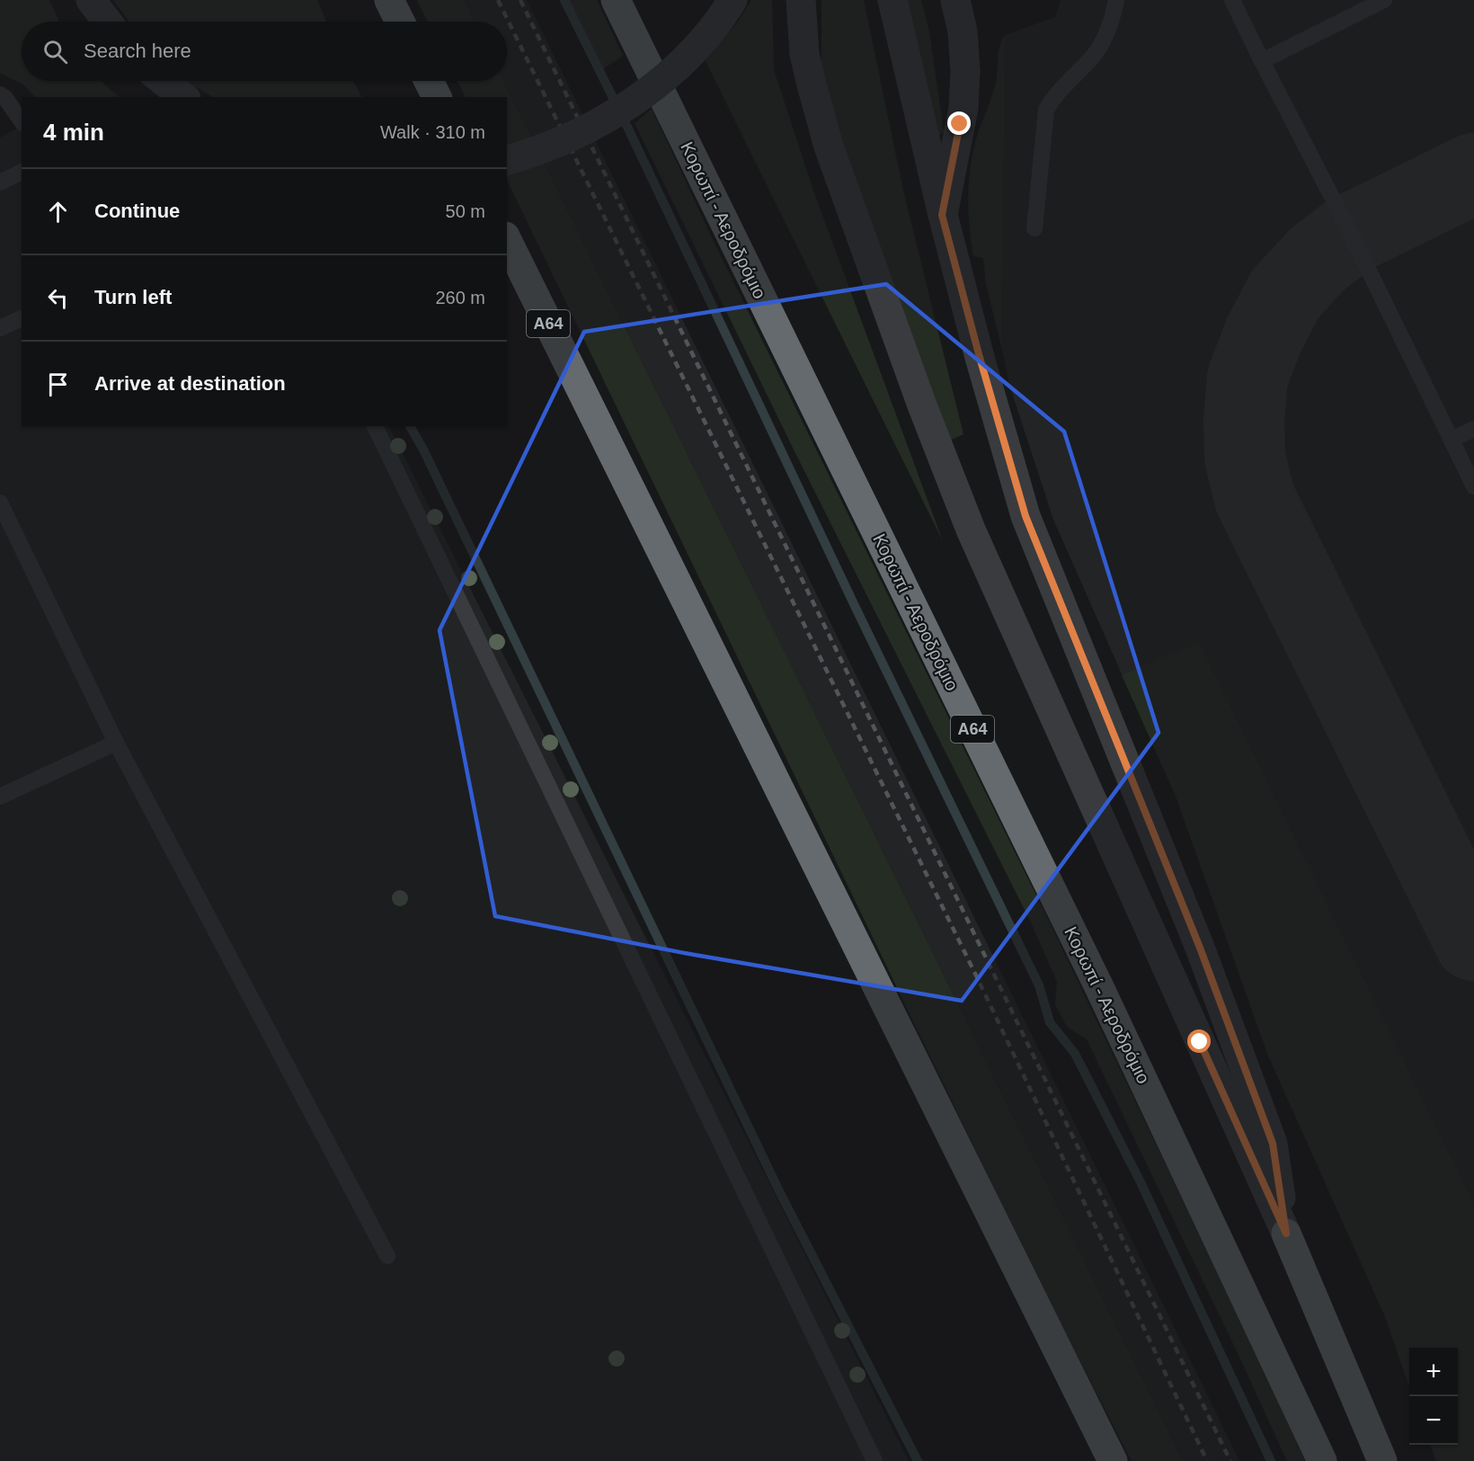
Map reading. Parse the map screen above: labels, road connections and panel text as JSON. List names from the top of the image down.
{
  "streets": {
    "highway": ["Κορωπί - Αεροδρόμιο", "Α64"]
  },
  "page": {
    "search": "Search here",
    "heading": ["4 min", "Walk · 310 m"],
    "list": [
      ["Continue", "50 m"],
      ["Turn left", "260 m"],
      "Arrive at destination"
    ],
    "map_buttons": ["+", "−"]
  }
}
